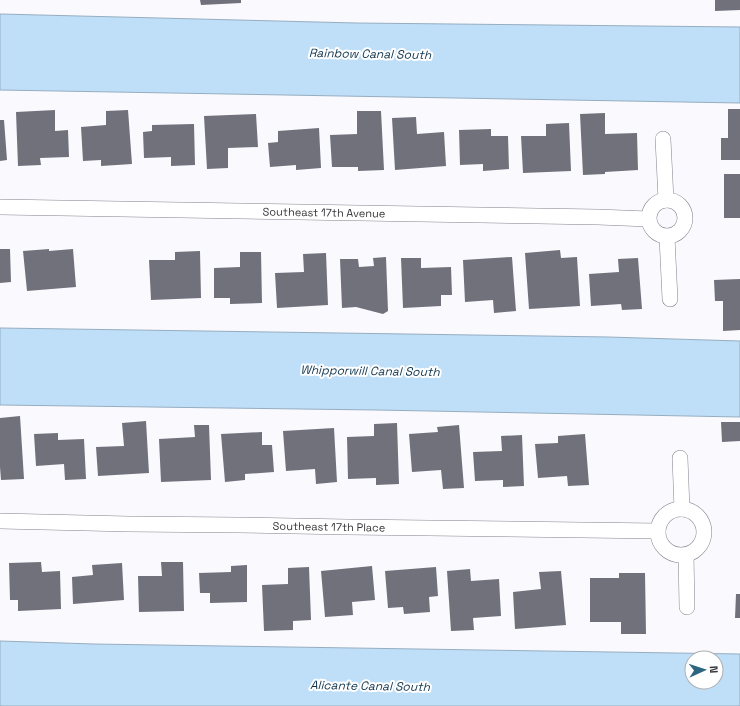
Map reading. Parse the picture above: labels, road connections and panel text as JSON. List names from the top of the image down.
{
  "streets": {
    "street": ["Southeast 17th Avenue", "Southeast 17th Place"]
  },
  "water": ["Rainbow Canal South", "Whipporwill Canal South", "Alicante Canal South"],
  "north": "right"
}
